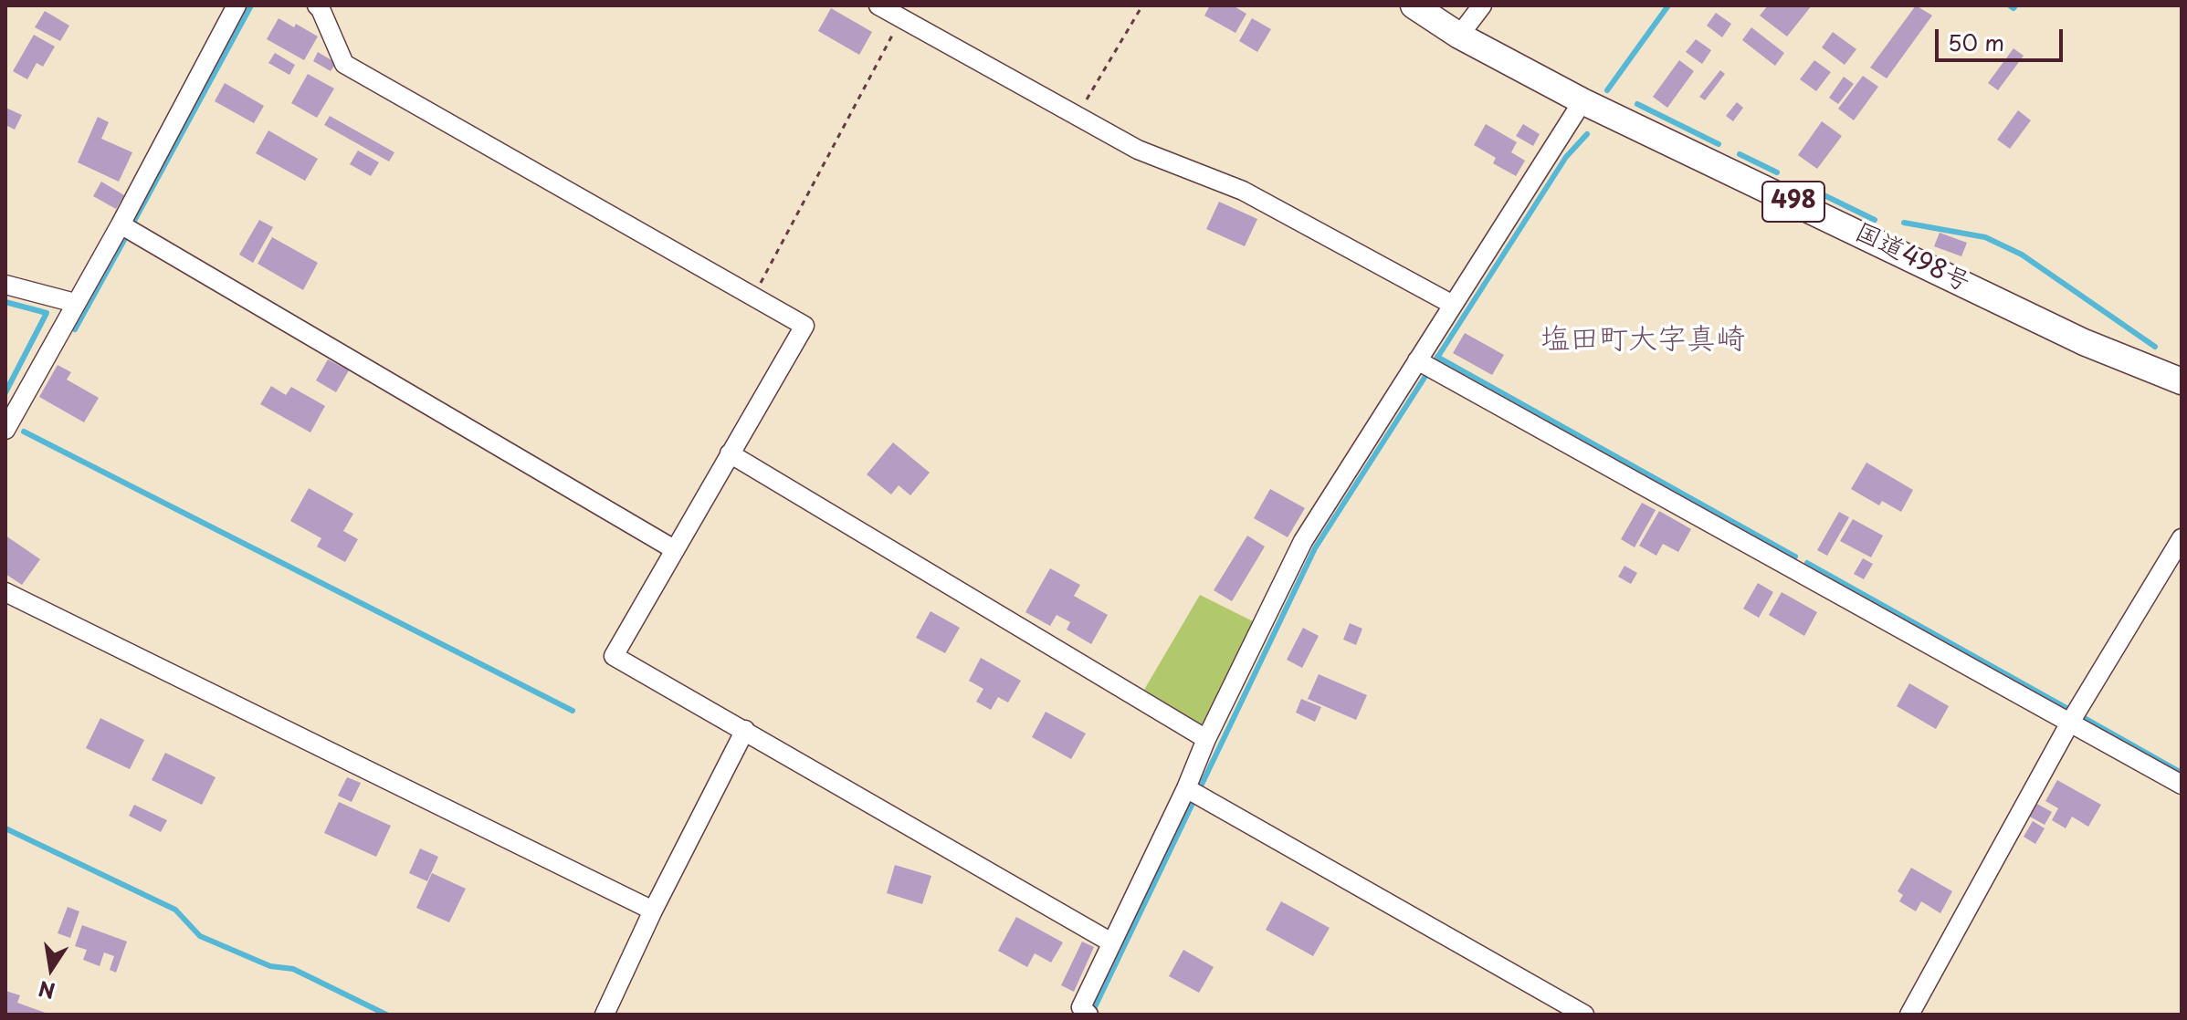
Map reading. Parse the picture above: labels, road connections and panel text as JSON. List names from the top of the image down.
{
  "streets": {
    "highway": ["498", "国道498号"]
  },
  "districts": ["塩田町大字真崎"],
  "scale_bar": "50 m",
  "north": "bottom"
}
